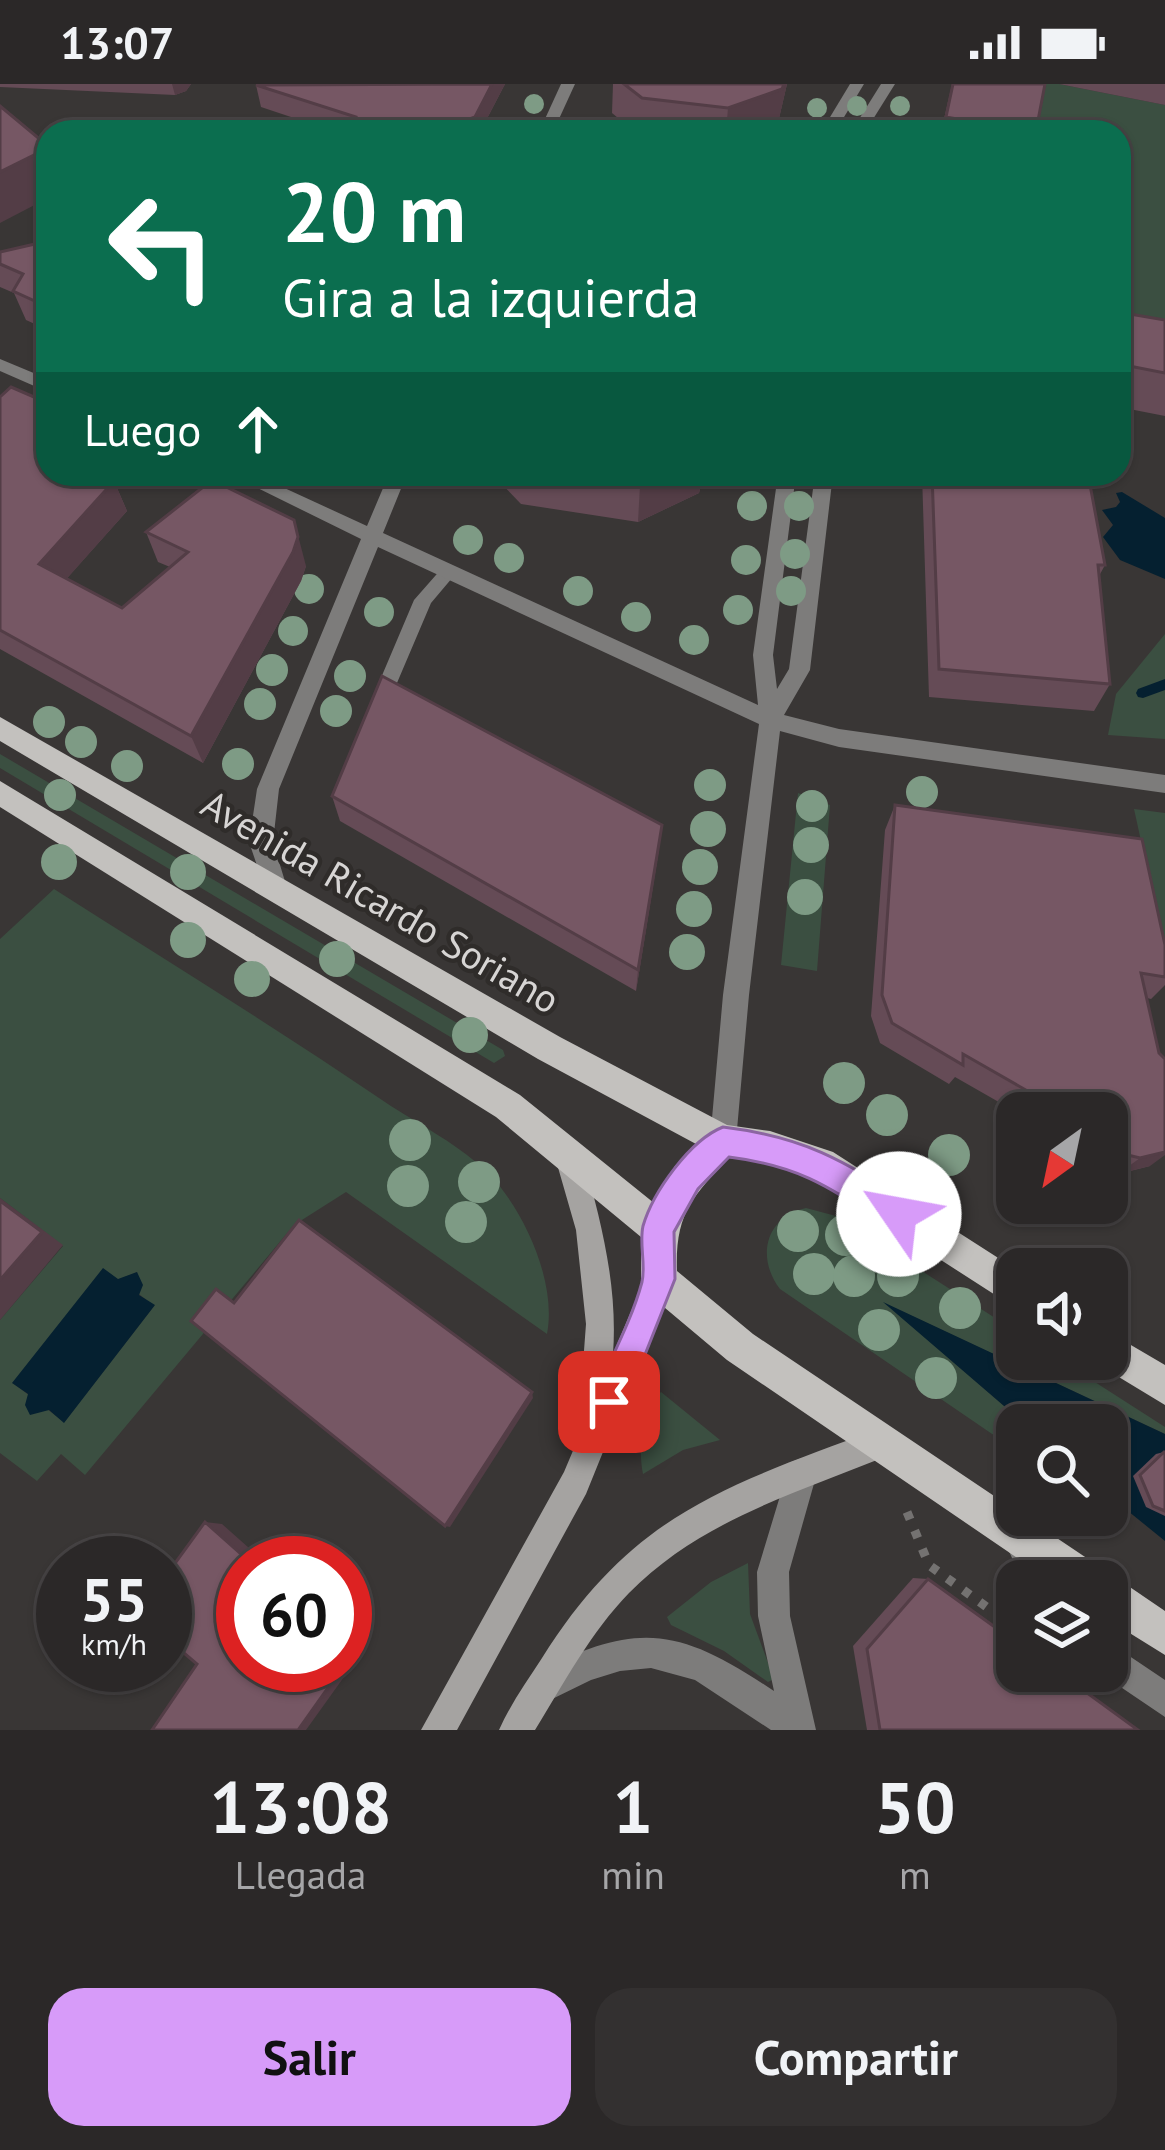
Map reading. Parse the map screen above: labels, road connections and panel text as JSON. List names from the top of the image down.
{
  "streets": {
    "main road": ["Avenida Ricardo Soriano"]
  },
  "north": "bottom left",
  "page": {
    "status": "13:07",
    "turn": ["20 m", "Gira a la izquierda"],
    "then": "Luego",
    "speed": "55 km/h",
    "limit": "60",
    "eta": [
      "13:08",
      "Llegada",
      "1",
      "min",
      "50",
      "m"
    ],
    "buttons": ["Salir", "Compartir"]
  }
}
